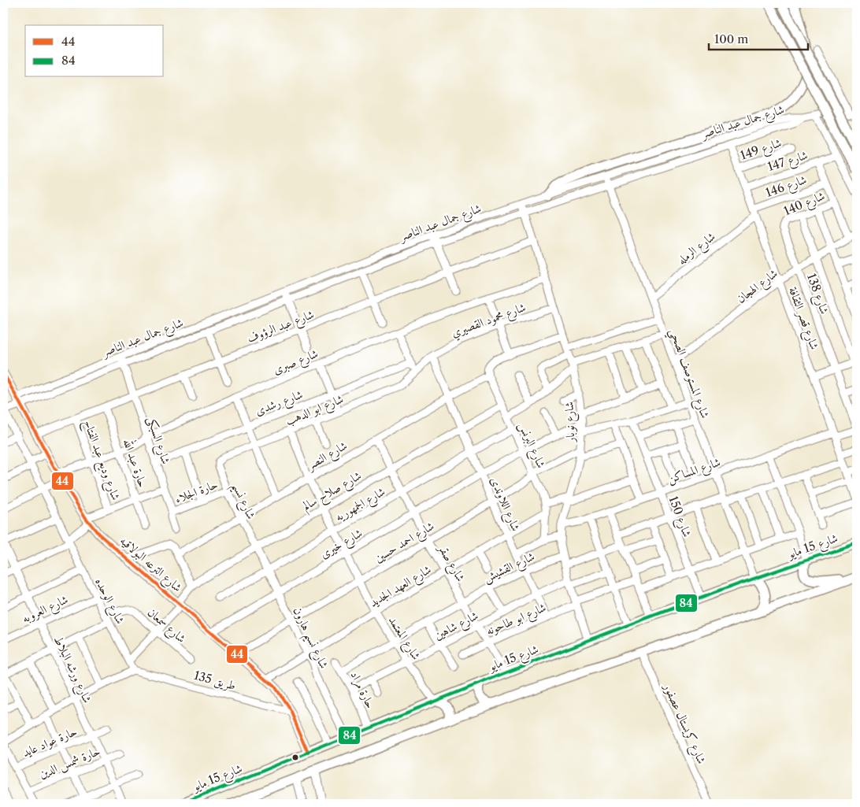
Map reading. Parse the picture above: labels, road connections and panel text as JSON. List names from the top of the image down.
{
  "streets": {
    "main road": ["شارع 15 مايو"],
    "street": [
      "شارع جمال عبد الناصر",
      "شارع 149",
      "شارع 147",
      "شارع 146",
      "شارع 140",
      "شارع الرمله",
      "شارع الهجان",
      "شارع 138",
      "شارع قصر الثقافة",
      "شارع محمود القصيري",
      "شارع عبد الرؤوف",
      "شارع صبرى",
      "شارع المستوصف الصحي",
      "شارع رشدى",
      "شارع ابو الدهب",
      "شارع نوبار",
      "شارع السبكى",
      "شارع البرنس",
      "شارع النصر",
      "شارع وديع عبد الفتاح",
      "حارة عبد الله",
      "شارع المساكن",
      "شارع صلاح سالم",
      "حارة الجلاء",
      "شارع نسيم",
      "شارع الجمهوريه",
      "شارع اللاوندى",
      "شارع 150",
      "شارع احمد حسين",
      "شارع خيرى",
      "شارع صقر",
      "شارع الترعه البولاقيه",
      "شارع القشيش",
      "شارع العهد الجديد",
      "شارع الوحده",
      "شارع العروبه",
      "شارع ابو طاحونه",
      "شارع سمعان",
      "شارع شاهين",
      "شارع نسيم هارون",
      "شارع المعتمد",
      "شارع ورشه البلاط",
      "طريق 135",
      "حارة مراد",
      "شارع كريستال عصفور",
      "حارة عواد عايد",
      "حارة شمس الدين"
    ]
  },
  "crossings": [
    ["شارع جمال عبد الناصر", "شارع قصر الثقافة"],
    ["شارع جمال عبد الناصر", "شارع المستوصف الصحي"],
    ["شارع جمال عبد الناصر", "شارع نوبار"],
    ["شارع جمال عبد الناصر", "شارع السبكى"],
    ["شارع جمال عبد الناصر", "شارع الترعه البولاقيه"],
    ["شارع 149", "شارع قصر الثقافة"],
    ["شارع 147", "شارع قصر الثقافة"],
    ["شارع 146", "شارع الرمله"],
    ["شارع 146", "شارع قصر الثقافة"],
    ["شارع 140", "شارع 138"],
    ["شارع الرمله", "شارع قصر الثقافة"],
    ["شارع الرمله", "شارع المستوصف الصحي"],
    ["شارع الهجان", "شارع 138"],
    ["شارع الهجان", "شارع قصر الثقافة"],
    ["شارع الهجان", "شارع المستوصف الصحي"],
    ["شارع 138", "شارع المساكن"],
    ["شارع قصر الثقافة", "شارع المساكن"],
    ["شارع محمود القصيري", "شارع ابو الدهب"],
    ["شارع محمود القصيري", "شارع نوبار"],
    ["شارع محمود القصيري", "شارع اللاوندى"],
    ["شارع عبد الرؤوف", "شارع نوبار"],
    ["شارع عبد الرؤوف", "شارع السبكى"],
    ["شارع عبد الرؤوف", "شارع وديع عبد الفتاح"],
    ["شارع عبد الرؤوف", "حارة عبد الله"],
    ["شارع عبد الرؤوف", "شارع الترعه البولاقيه"],
    ["شارع صبرى", "شارع نوبار"],
    ["شارع صبرى", "شارع السبكى"],
    ["شارع صبرى", "شارع وديع عبد الفتاح"],
    ["شارع صبرى", "حارة عبد الله"],
    ["شارع صبرى", "شارع الترعه البولاقيه"],
    ["شارع المستوصف الصحي", "شارع المساكن"],
    ["شارع المستوصف الصحي", "شارع 15 مايو"],
    ["شارع رشدى", "شارع السبكى"],
    ["شارع ابو الدهب", "شارع نسيم"],
    ["شارع ابو الدهب", "شارع المعتمد"],
    ["شارع نوبار", "شارع المساكن"],
    ["شارع نوبار", "شارع احمد حسين"],
    ["شارع نوبار", "شارع خيرى"],
    ["شارع نوبار", "شارع 15 مايو"],
    ["شارع نوبار", "شارع القشيش"],
    ["شارع نوبار", "شارع ابو طاحونه"],
    ["شارع نوبار", "شارع شاهين"],
    ["شارع السبكى", "حارة الجلاء"],
    ["شارع البرنس", "شارع النصر"],
    ["شارع البرنس", "شارع صلاح سالم"],
    ["شارع البرنس", "شارع الجمهوريه"],
    ["شارع البرنس", "شارع احمد حسين"],
    ["شارع البرنس", "شارع خيرى"],
    ["شارع البرنس", "شارع العهد الجديد"],
    ["شارع النصر", "شارع نسيم"],
    ["شارع النصر", "شارع اللاوندى"],
    ["شارع النصر", "شارع صقر"],
    ["شارع النصر", "شارع المعتمد"],
    ["شارع المساكن", "شارع 150"],
    ["شارع صلاح سالم", "شارع نسيم"],
    ["شارع صلاح سالم", "شارع اللاوندى"],
    ["شارع صلاح سالم", "شارع صقر"],
    ["شارع صلاح سالم", "شارع الترعه البولاقيه"],
    ["شارع صلاح سالم", "شارع الوحده"],
    ["شارع صلاح سالم", "شارع سمعان"],
    ["شارع صلاح سالم", "شارع نسيم هارون"],
    ["شارع صلاح سالم", "شارع المعتمد"],
    ["حارة الجلاء", "شارع نسيم"],
    ["شارع نسيم", "شارع نسيم هارون"],
    ["شارع الجمهوريه", "شارع اللاوندى"],
    ["شارع الجمهوريه", "شارع صقر"],
    ["شارع الجمهوريه", "شارع نسيم هارون"],
    ["شارع الجمهوريه", "شارع المعتمد"],
    ["شارع اللاوندى", "شارع احمد حسين"],
    ["شارع اللاوندى", "شارع خيرى"],
    ["شارع اللاوندى", "شارع القشيش"],
    ["شارع اللاوندى", "شارع العهد الجديد"],
    ["شارع اللاوندى", "شارع ابو طاحونه"],
    ["شارع اللاوندى", "شارع شاهين"],
    ["شارع 150", "شارع 15 مايو"],
    ["شارع احمد حسين", "شارع صقر"],
    ["شارع احمد حسين", "شارع الترعه البولاقيه"],
    ["شارع احمد حسين", "شارع نسيم هارون"],
    ["شارع احمد حسين", "شارع المعتمد"],
    ["شارع خيرى", "شارع صقر"],
    ["شارع خيرى", "شارع الترعه البولاقيه"],
    ["شارع خيرى", "شارع نسيم هارون"],
    ["شارع خيرى", "شارع المعتمد"],
    ["شارع 15 مايو", "شارع صقر"],
    ["شارع 15 مايو", "شارع الترعه البولاقيه"],
    ["شارع 15 مايو", "شارع نسيم هارون"],
    ["شارع 15 مايو", "شارع المعتمد"],
    ["شارع 15 مايو", "حارة مراد"],
    ["شارع صقر", "شارع القشيش"],
    ["شارع صقر", "شارع العهد الجديد"],
    ["شارع صقر", "شارع ابو طاحونه"],
    ["شارع صقر", "شارع شاهين"],
    ["شارع الترعه البولاقيه", "شارع العهد الجديد"],
    ["شارع الترعه البولاقيه", "طريق 135"],
    ["شارع القشيش", "شارع المعتمد"],
    ["شارع القشيش", "حارة مراد"],
    ["شارع العهد الجديد", "شارع نسيم هارون"],
    ["شارع العهد الجديد", "شارع المعتمد"],
    ["شارع الوحده", "شارع العروبه"],
    ["شارع الوحده", "شارع سمعان"],
    ["شارع الوحده", "طريق 135"],
    ["شارع العروبه", "شارع ورشه البلاط"],
    ["شارع شاهين", "شارع المعتمد"],
    ["شارع شاهين", "حارة مراد"],
    ["شارع ورشه البلاط", "حارة عواد عايد"],
    ["شارع ورشه البلاط", "حارة شمس الدين"]
  ],
  "lines": ["transit line 44", "transit line 84"],
  "legend": ["44", "84"],
  "scale_bar": "100 m"
}
